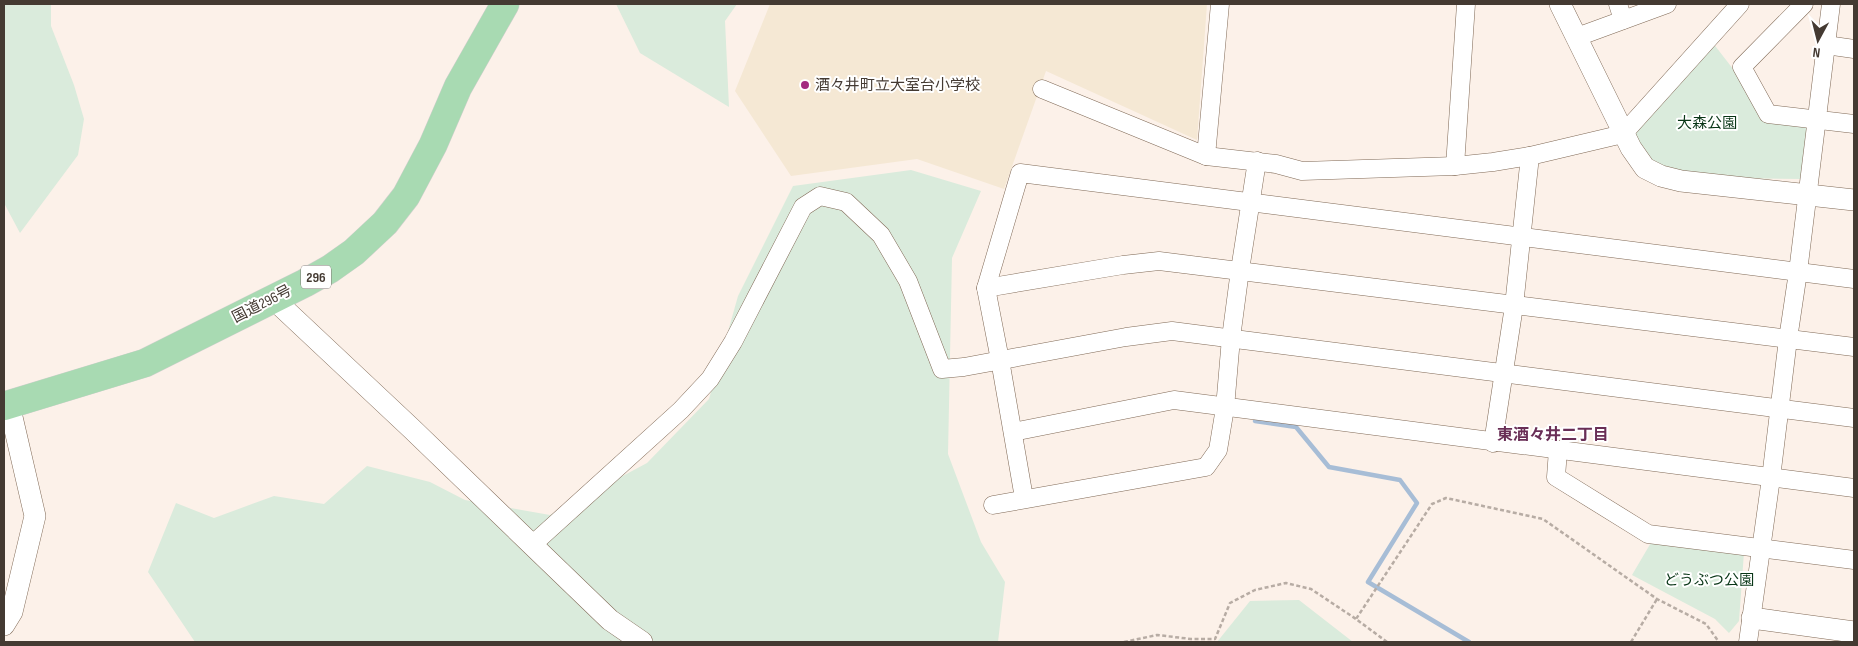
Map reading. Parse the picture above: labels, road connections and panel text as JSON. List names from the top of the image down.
{
  "streets": {
    "highway": ["296", "国道296号"]
  },
  "districts": ["東酒々井二丁目"],
  "parks": ["大森公園", "どうぶつ公園"],
  "places": ["酒々井町立大室台小学校"],
  "north": "bottom"
}
